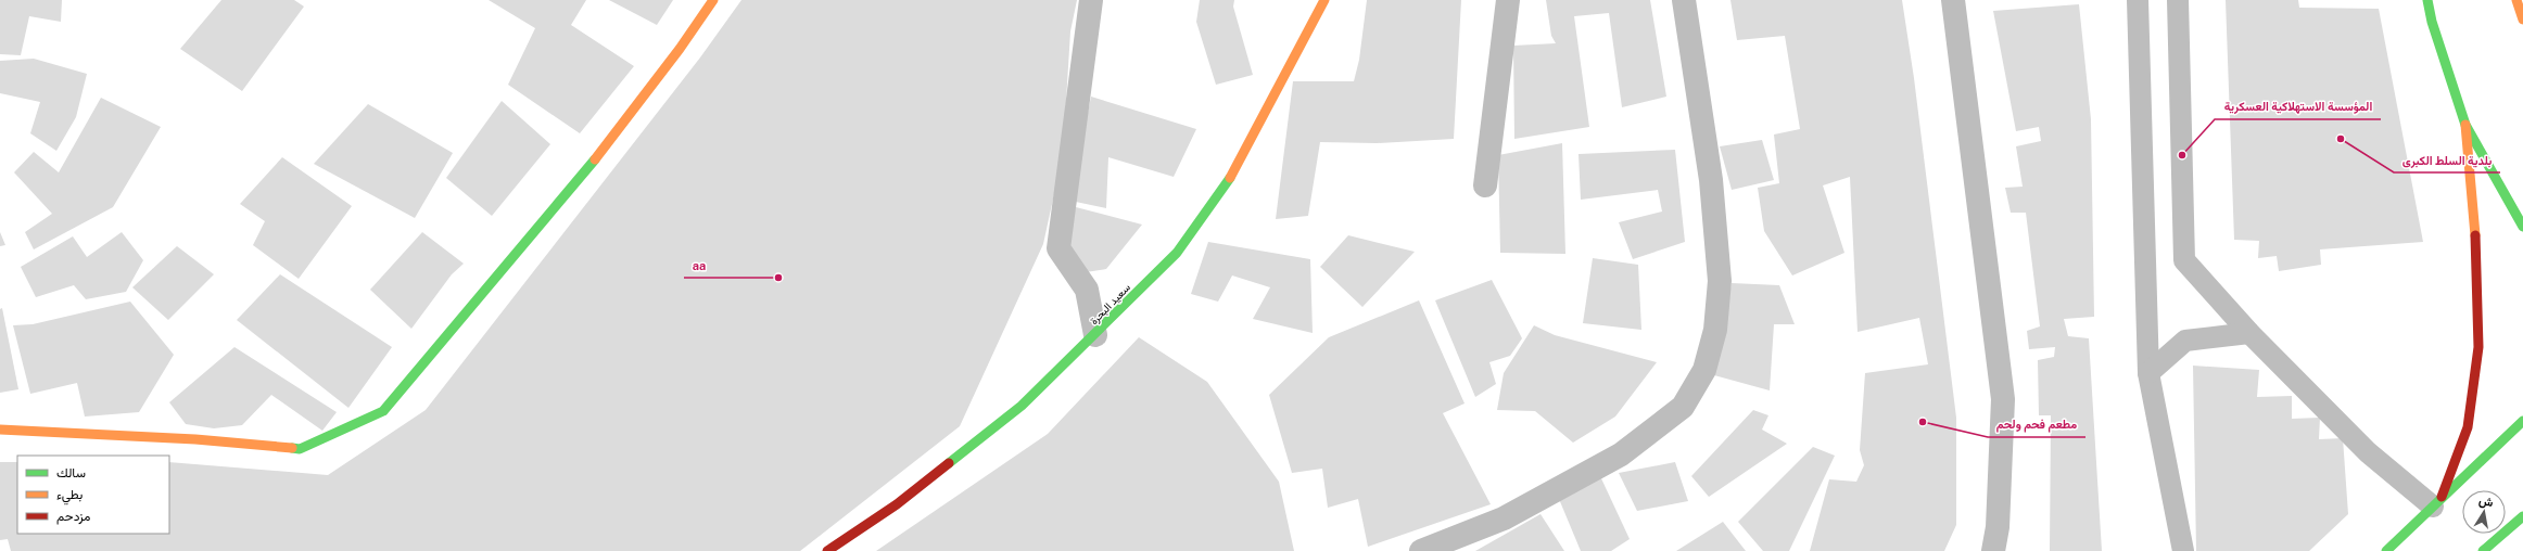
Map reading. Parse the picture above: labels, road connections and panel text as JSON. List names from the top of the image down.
{
  "streets": {
    "street": ["سعيد البحرة"]
  },
  "places": [
    "بلدية السلط الكبرى",
    "المؤسسة الاستهلاكية العسكرية",
    "aa",
    "مطعم فحم ولحم"
  ],
  "legend": ["سالك", "بطيء", "مزدحم"],
  "north": "top"
}
